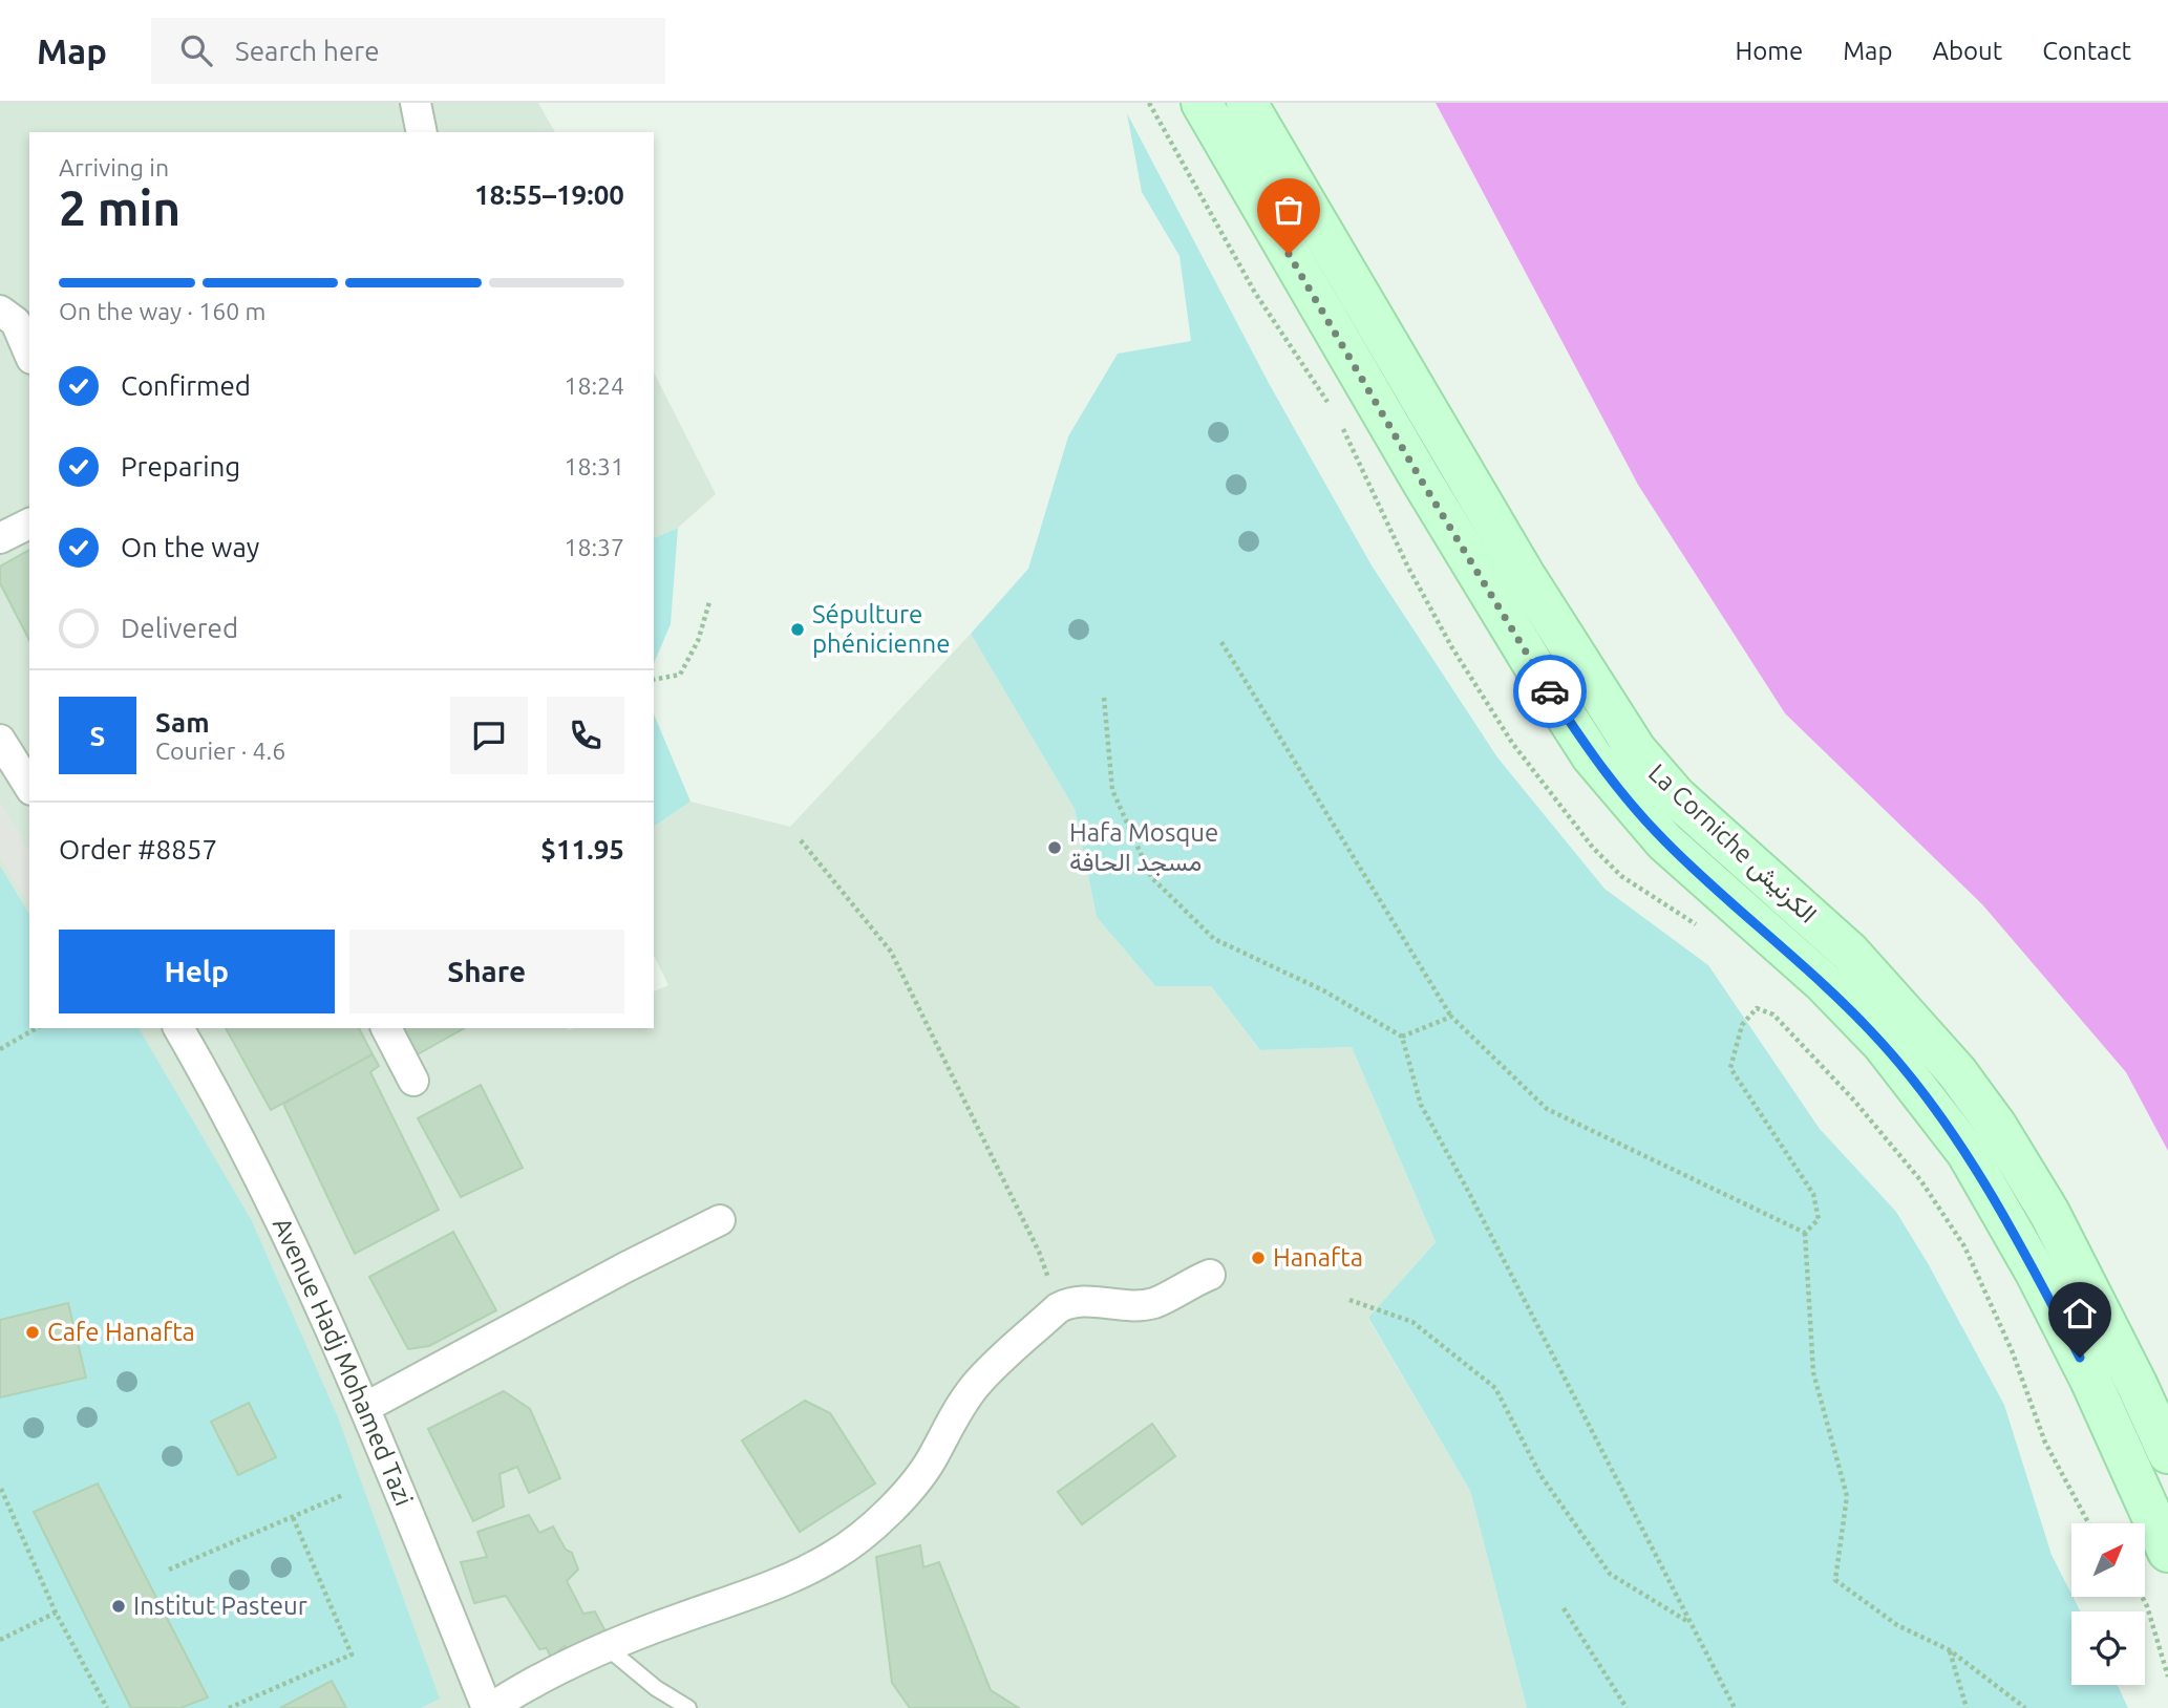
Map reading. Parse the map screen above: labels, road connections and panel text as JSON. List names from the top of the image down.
{
  "streets": {
    "main road": ["La Corniche الكرنيش"],
    "street": ["Avenue Hadj Mohamed Tazi"]
  },
  "places": [
    "Sépulture phénicienne",
    "Hafa Mosque مسجد الحافة",
    "Hanafta",
    "Cafe Hanafta",
    "Institut Pasteur"
  ],
  "north": "top right",
  "page": {
    "header": "Map",
    "search": "Search here",
    "nav": [
      "Home",
      "Map",
      "About",
      "Contact"
    ],
    "heading": ["2 min", "Arriving in", "18:55–19:00"],
    "panel": [
      "Sam",
      "Courier · 4.6",
      "Order #8857",
      "$11.95"
    ],
    "bar": "On the way · 160 m",
    "list": [
      ["Confirmed", "18:24"],
      ["Preparing", "18:31"],
      ["On the way", "18:37"],
      "Delivered"
    ],
    "round": "S",
    "buttons": ["Help", "Share"]
  }
}
